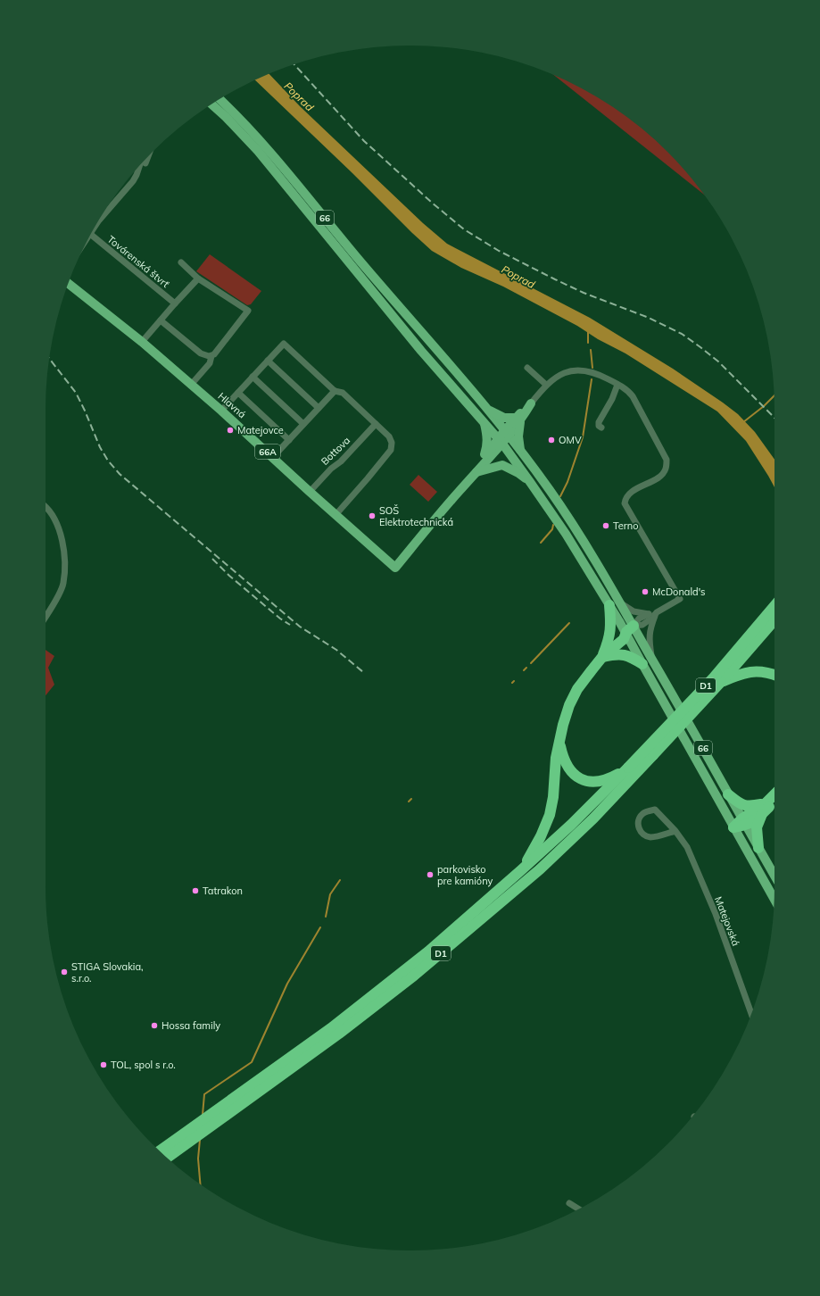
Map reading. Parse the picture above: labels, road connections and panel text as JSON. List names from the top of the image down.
{
  "streets": {
    "highway": ["D1"],
    "main road": ["66", "Hlavná", "66A"],
    "street": ["Továrenská štvrť", "Bottova", "Matejovská"]
  },
  "crossings": [
    ["Hlavná", "Bottova"]
  ],
  "water": ["Poprad"],
  "places": [
    "Matejovce",
    "OMV",
    "SOŠ Elektrotechnická",
    "Terno",
    "McDonald's",
    "parkovisko pre kamióny",
    "Tatrakon",
    "STIGA Slovakia, s.r.o.",
    "Hossa family",
    "TOL, spol s r.o."
  ]
}
